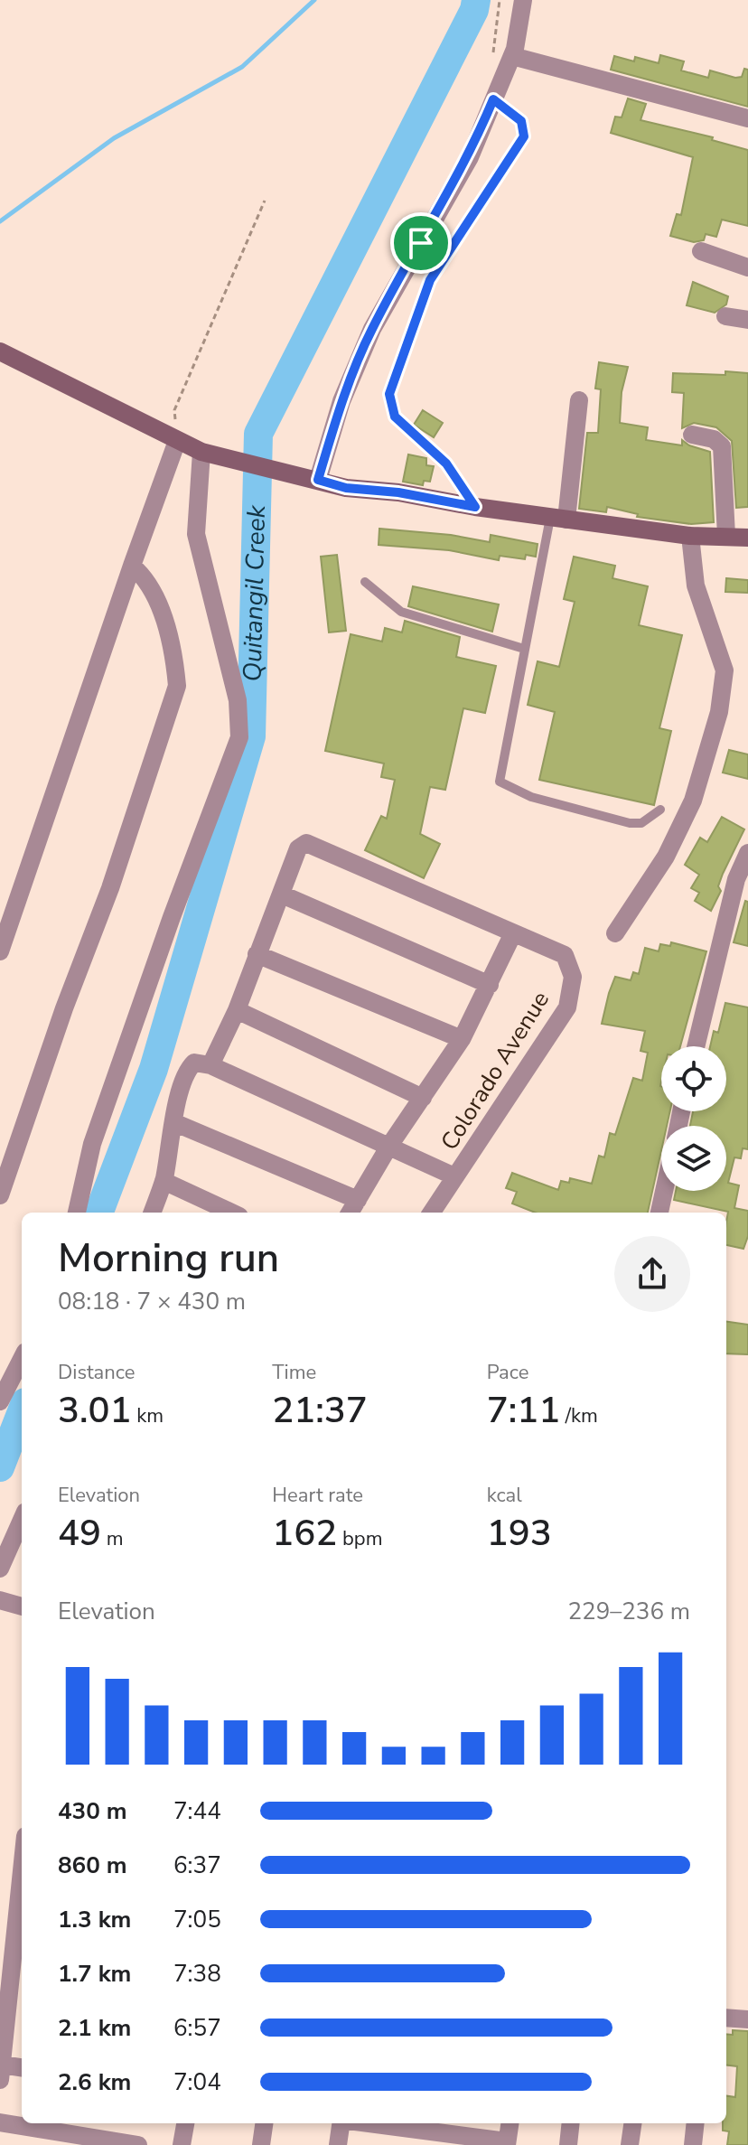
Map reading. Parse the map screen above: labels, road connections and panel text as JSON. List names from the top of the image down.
{
  "streets": {
    "street": ["Colorado Avenue"]
  },
  "water": ["Quitangil Creek"],
  "page": {
    "heading": ["Morning run", "08:18 · 7 × 430 m"],
    "stats": [
      ["Distance", "3.01 km"],
      ["Time", "21:37"],
      ["Pace", "7:11 /km"],
      ["Elevation", "49 m"],
      ["Heart rate", "162 bpm"],
      ["kcal", "193"]
    ],
    "chart": ["Elevation", "229–236 m"],
    "list": [
      {
        "name": "430 m",
        "note": "7:44"
      },
      {
        "name": "860 m",
        "note": "6:37"
      },
      {
        "name": "1.3 km",
        "note": "7:05"
      },
      {
        "name": "1.7 km",
        "note": "7:38"
      },
      {
        "name": "2.1 km",
        "note": "6:57"
      },
      {
        "name": "2.6 km",
        "note": "7:04"
      }
    ]
  }
}
